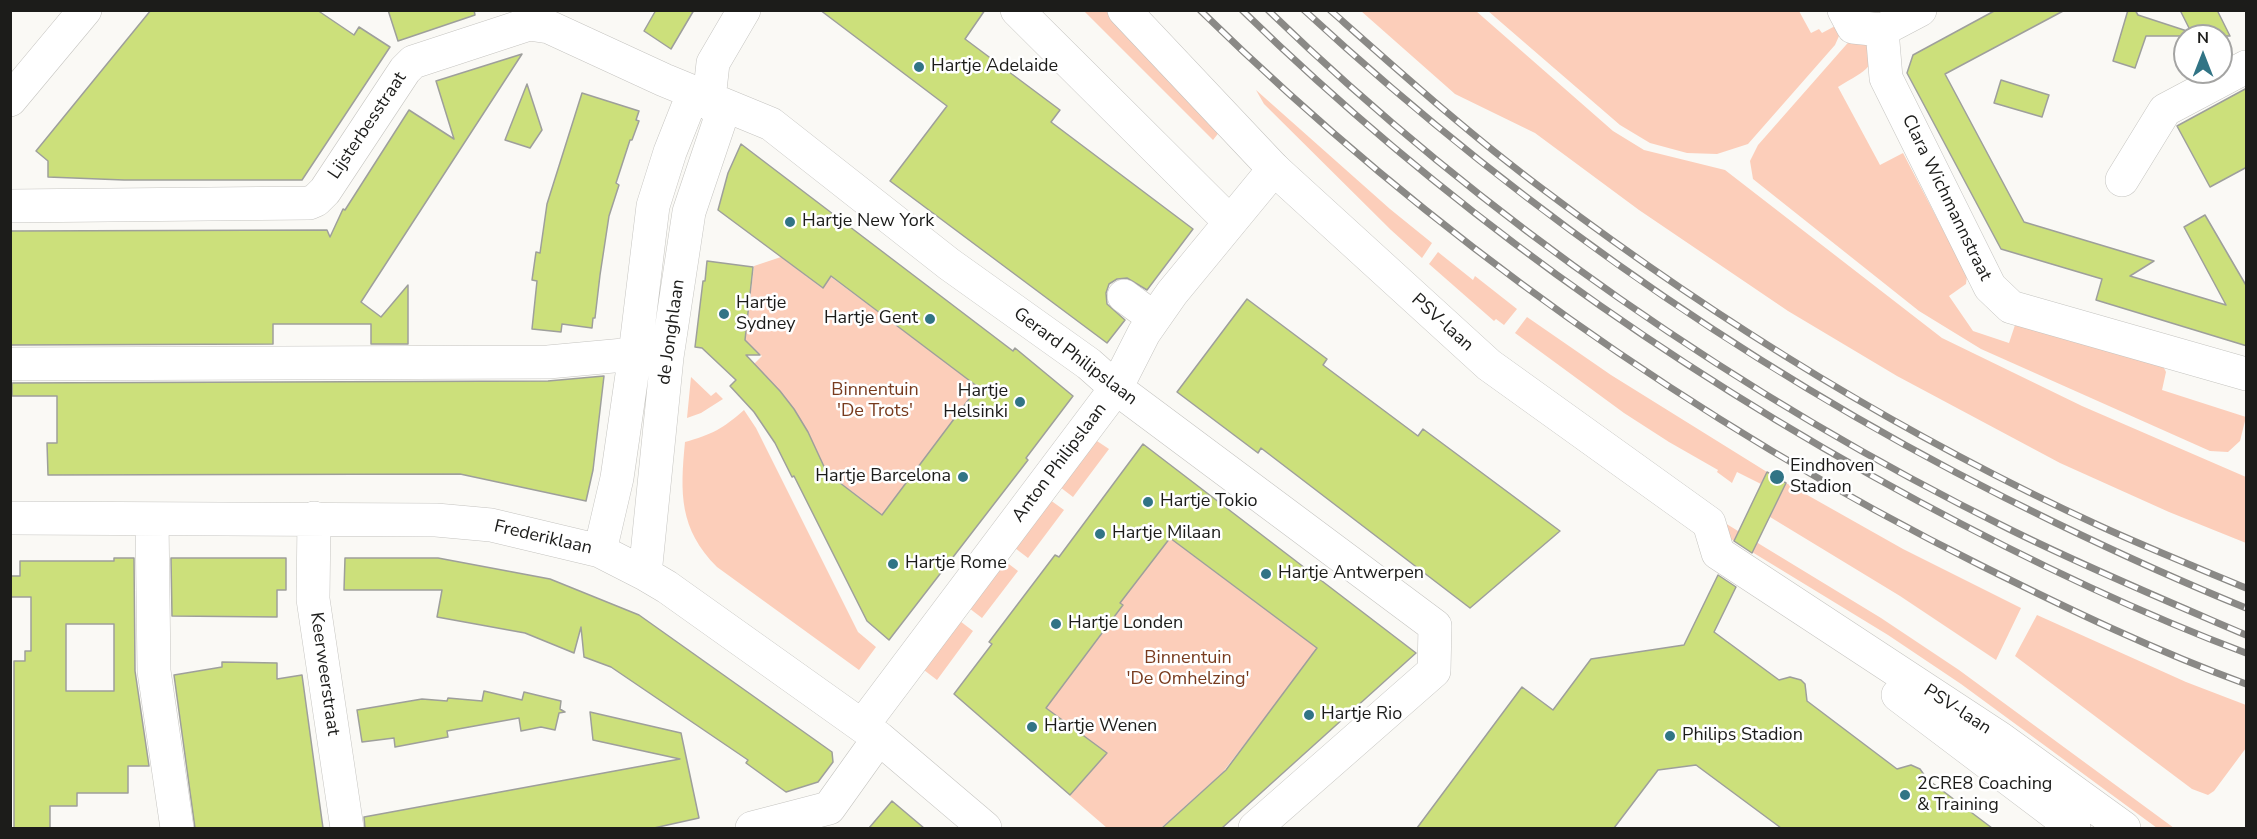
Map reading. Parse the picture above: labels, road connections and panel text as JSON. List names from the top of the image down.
{
  "streets": {
    "street": [
      "Lijsterbesstraat",
      "Clara Wichmannstraat",
      "PSV-laan",
      "de Jonghlaan",
      "Gerard Philipslaan",
      "Anton Philipslaan",
      "Frederiklaan",
      "Keerweerstraat"
    ]
  },
  "crossings": [
    ["Lijsterbesstraat", "de Jonghlaan"],
    ["Lijsterbesstraat", "Gerard Philipslaan"],
    ["PSV-laan", "Anton Philipslaan"],
    ["de Jonghlaan", "Gerard Philipslaan"],
    ["de Jonghlaan", "Frederiklaan"],
    ["Gerard Philipslaan", "Anton Philipslaan"],
    ["Anton Philipslaan", "Frederiklaan"],
    ["Frederiklaan", "Keerweerstraat"]
  ],
  "parks": ["Binnentuin 'De Trots'", "Binnentuin 'De Omhelzing'"],
  "places": [
    "Hartje Adelaide",
    "Hartje New York",
    "Hartje Sydney",
    "Hartje Gent",
    "Hartje Helsinki",
    "Hartje Barcelona",
    "Eindhoven Stadion",
    "Hartje Tokio",
    "Hartje Milaan",
    "Hartje Rome",
    "Hartje Antwerpen",
    "Hartje Londen",
    "Hartje Rio",
    "Hartje Wenen",
    "Philips Stadion",
    "2CRE8 Coaching & Training"
  ],
  "north": "top"
}
